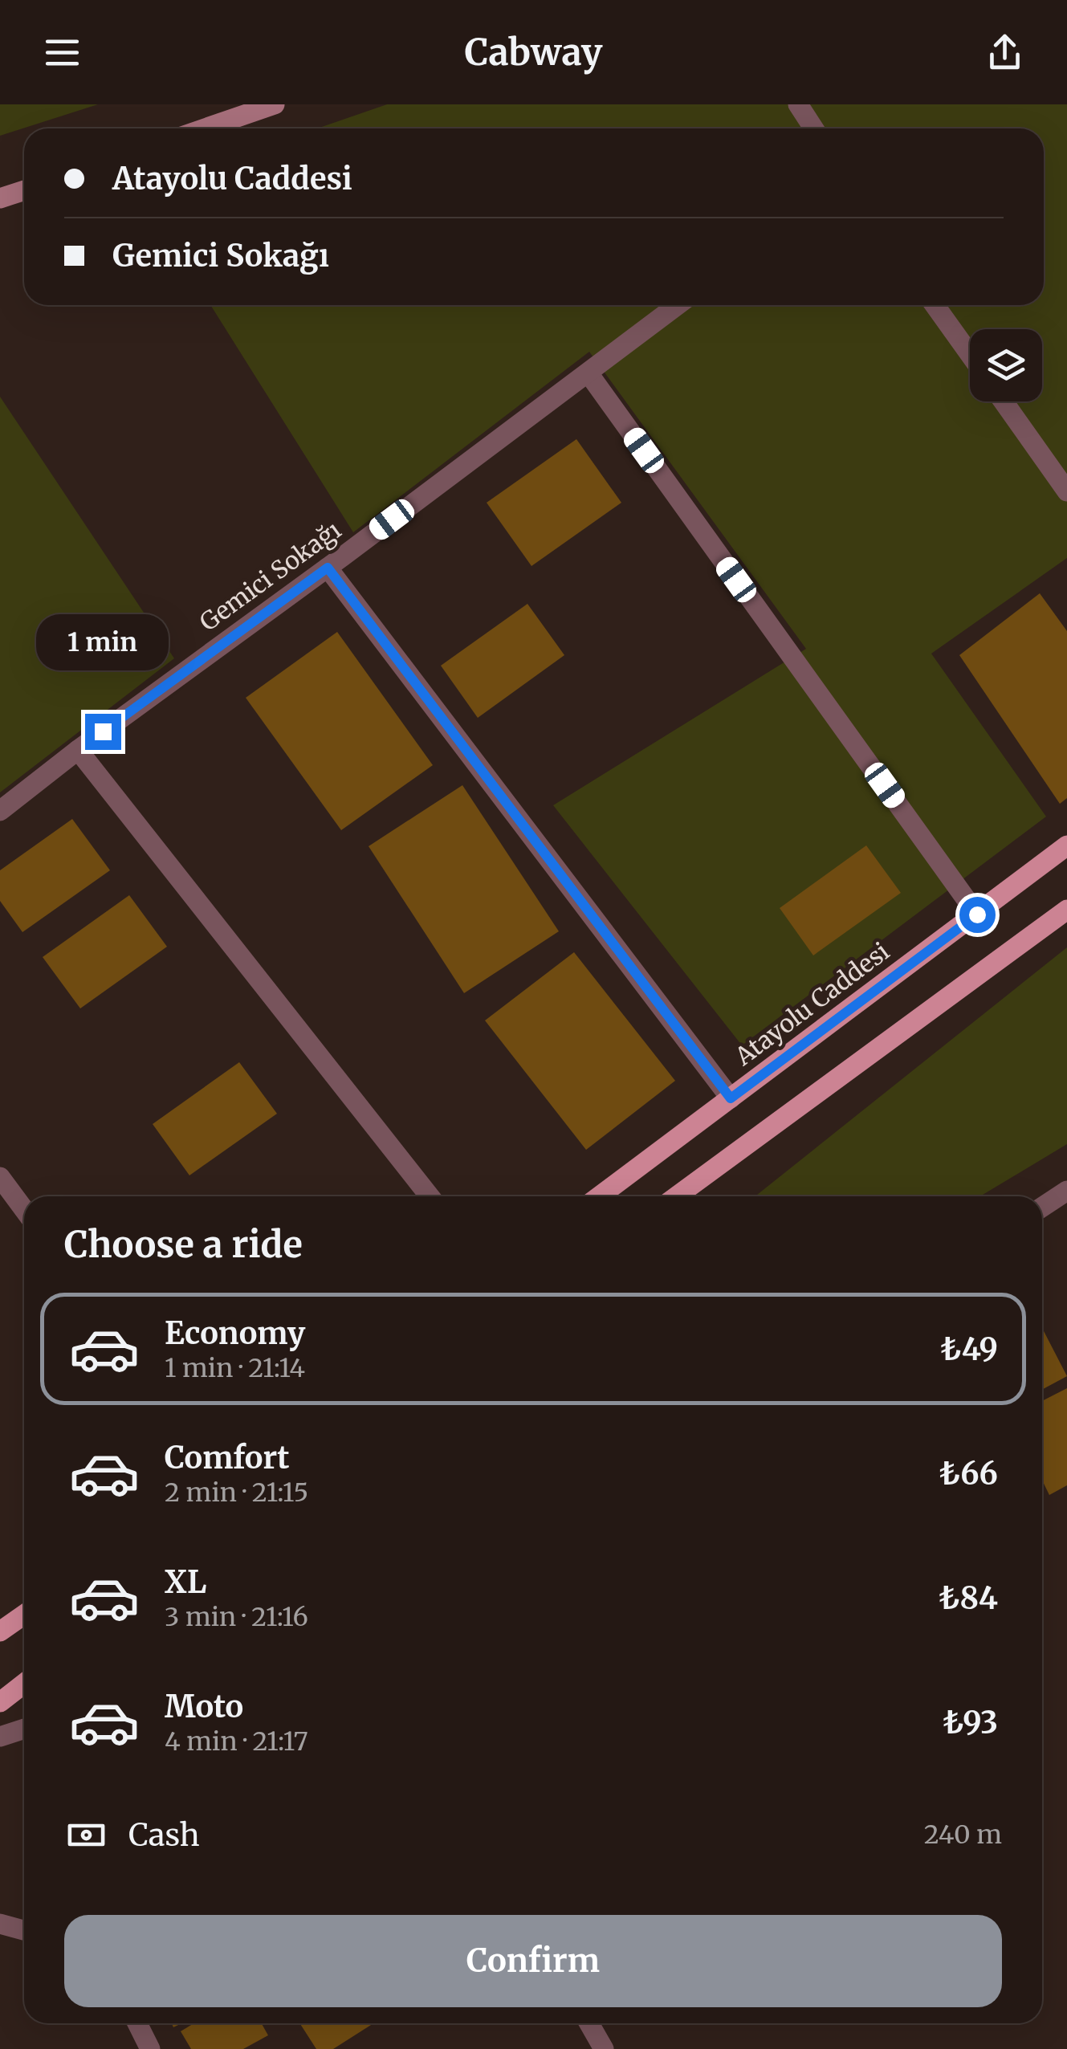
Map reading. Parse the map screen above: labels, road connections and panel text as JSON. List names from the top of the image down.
{
  "streets": {
    "main road": ["Atayolu Caddesi"],
    "street": ["Gemici Sokağı"]
  },
  "page": {
    "header": "Cabway",
    "banner": ["Atayolu Caddesi", "Gemici Sokağı"],
    "bubble": "1 min",
    "heading": "Choose a ride",
    "list": [
      {
        "name": "Economy",
        "note": "1 min · 21:14",
        "value": "₺49"
      },
      {
        "name": "Comfort",
        "note": "2 min · 21:15",
        "value": "₺66"
      },
      {
        "name": "XL",
        "note": "3 min · 21:16",
        "value": "₺84"
      },
      {
        "name": "Moto",
        "note": "4 min · 21:17",
        "value": "₺93"
      }
    ],
    "pay": ["Cash", "240 m"],
    "buttons": "Confirm"
  }
}
